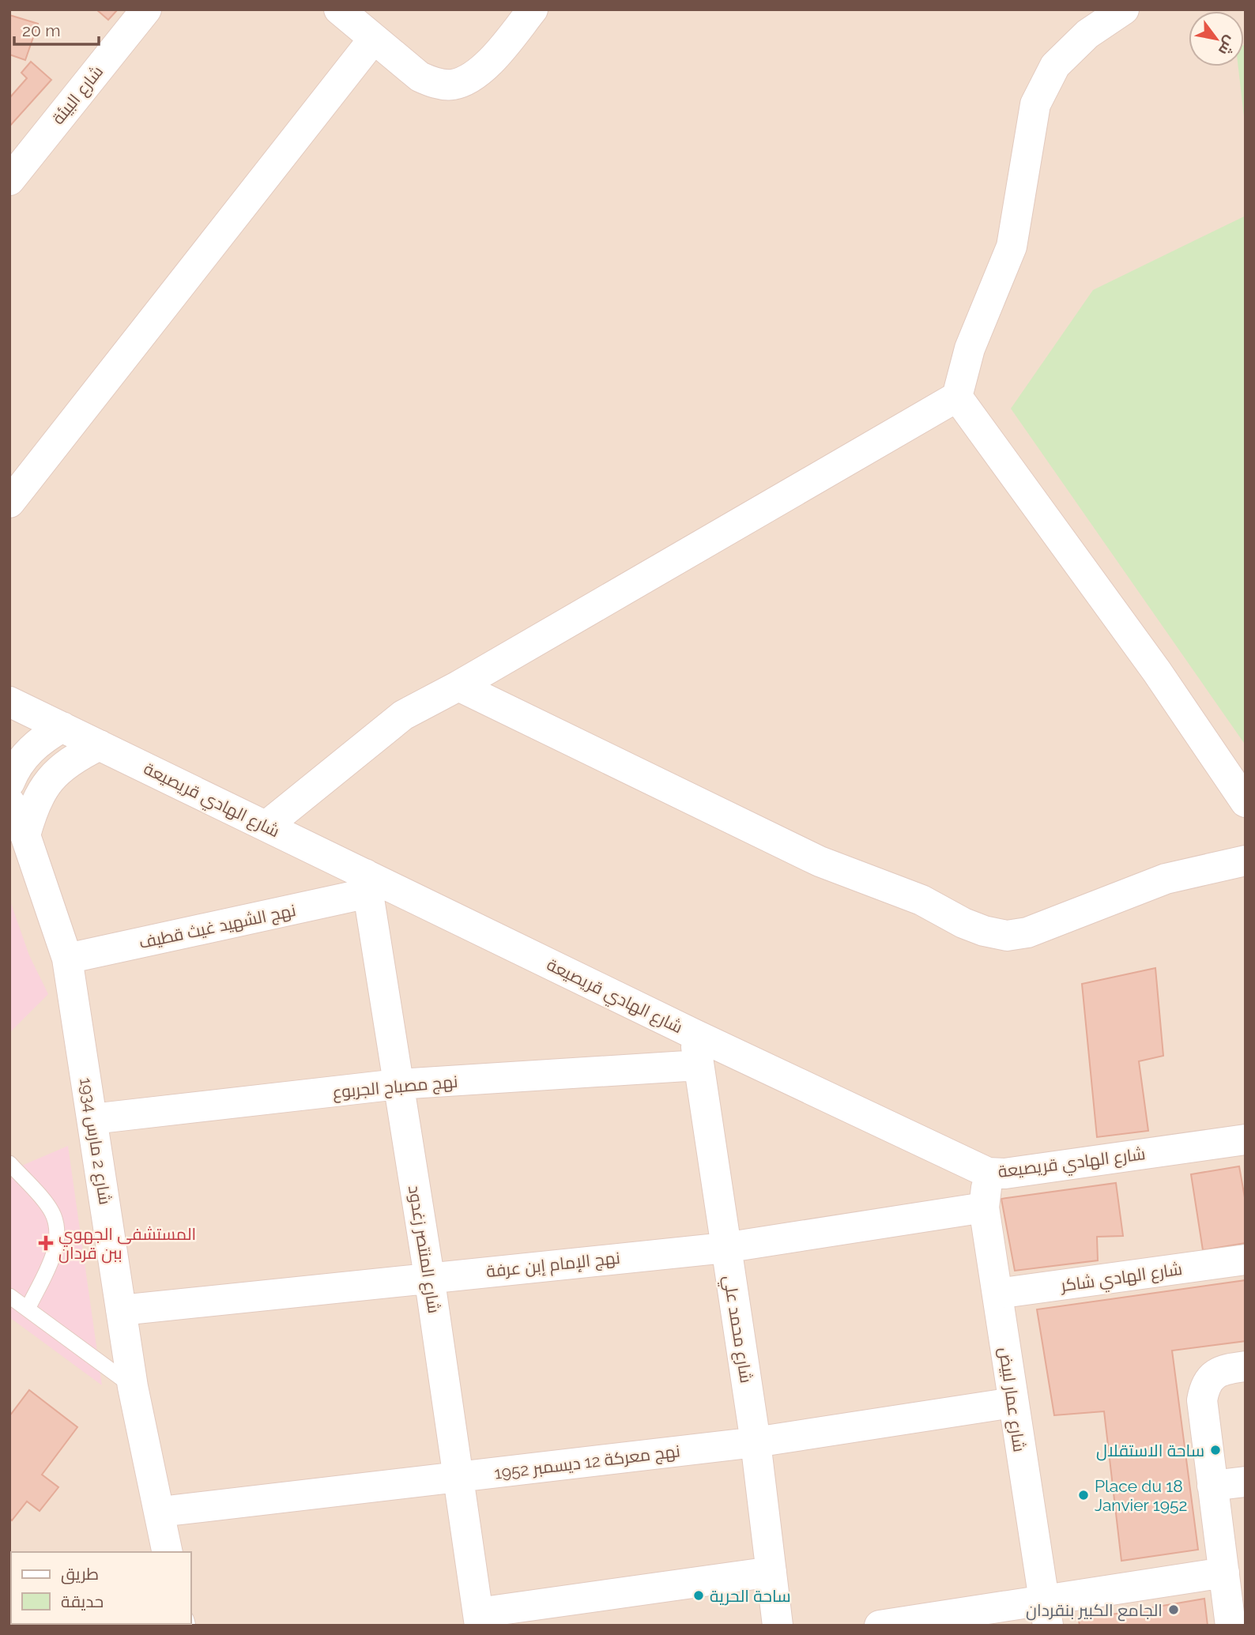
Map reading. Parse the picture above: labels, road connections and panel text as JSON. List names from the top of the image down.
{
  "streets": {
    "street": [
      "شارع البيئة",
      "شارع الهادي قريصيعة",
      "نهج الشهيد غيث قطيف",
      "نهج مصباح الجربوع",
      "شارع 2 مارس 1934",
      "شارع المنتصر زغدود",
      "نهج الإمام إبن عرفة",
      "شارع الهادي شاكر",
      "شارع محمد علي",
      "شارع عمار لبيض",
      "نهج معركة 12 ديسمبر 1952"
    ]
  },
  "crossings": [
    ["شارع الهادي قريصيعة", "نهج الشهيد غيث قطيف"],
    ["شارع الهادي قريصيعة", "شارع المنتصر زغدود"],
    ["شارع الهادي قريصيعة", "شارع محمد علي"],
    ["شارع الهادي قريصيعة", "شارع عمار لبيض"],
    ["نهج الشهيد غيث قطيف", "شارع 2 مارس 1934"],
    ["نهج الشهيد غيث قطيف", "شارع المنتصر زغدود"],
    ["نهج مصباح الجربوع", "شارع 2 مارس 1934"],
    ["نهج مصباح الجربوع", "شارع المنتصر زغدود"],
    ["نهج مصباح الجربوع", "شارع محمد علي"],
    ["شارع 2 مارس 1934", "نهج الإمام إبن عرفة"],
    ["شارع 2 مارس 1934", "نهج معركة 12 ديسمبر 1952"],
    ["شارع المنتصر زغدود", "نهج الإمام إبن عرفة"],
    ["شارع المنتصر زغدود", "نهج معركة 12 ديسمبر 1952"],
    ["نهج الإمام إبن عرفة", "شارع محمد علي"],
    ["نهج الإمام إبن عرفة", "شارع عمار لبيض"],
    ["شارع الهادي شاكر", "شارع عمار لبيض"],
    ["شارع محمد علي", "نهج معركة 12 ديسمبر 1952"],
    ["شارع عمار لبيض", "نهج معركة 12 ديسمبر 1952"]
  ],
  "places": {
    "health": ["المستشفى الجهوي ببن قردان"],
    "other": [
      "ساحة الاستقلال",
      "Place du 18 Janvier 1952",
      "ساحة الحرية",
      "الجامع الكبير بنقردان"
    ]
  },
  "legend": ["طريق", "حديقة"],
  "scale_bar": "20 m",
  "north": "bottom right"
}
